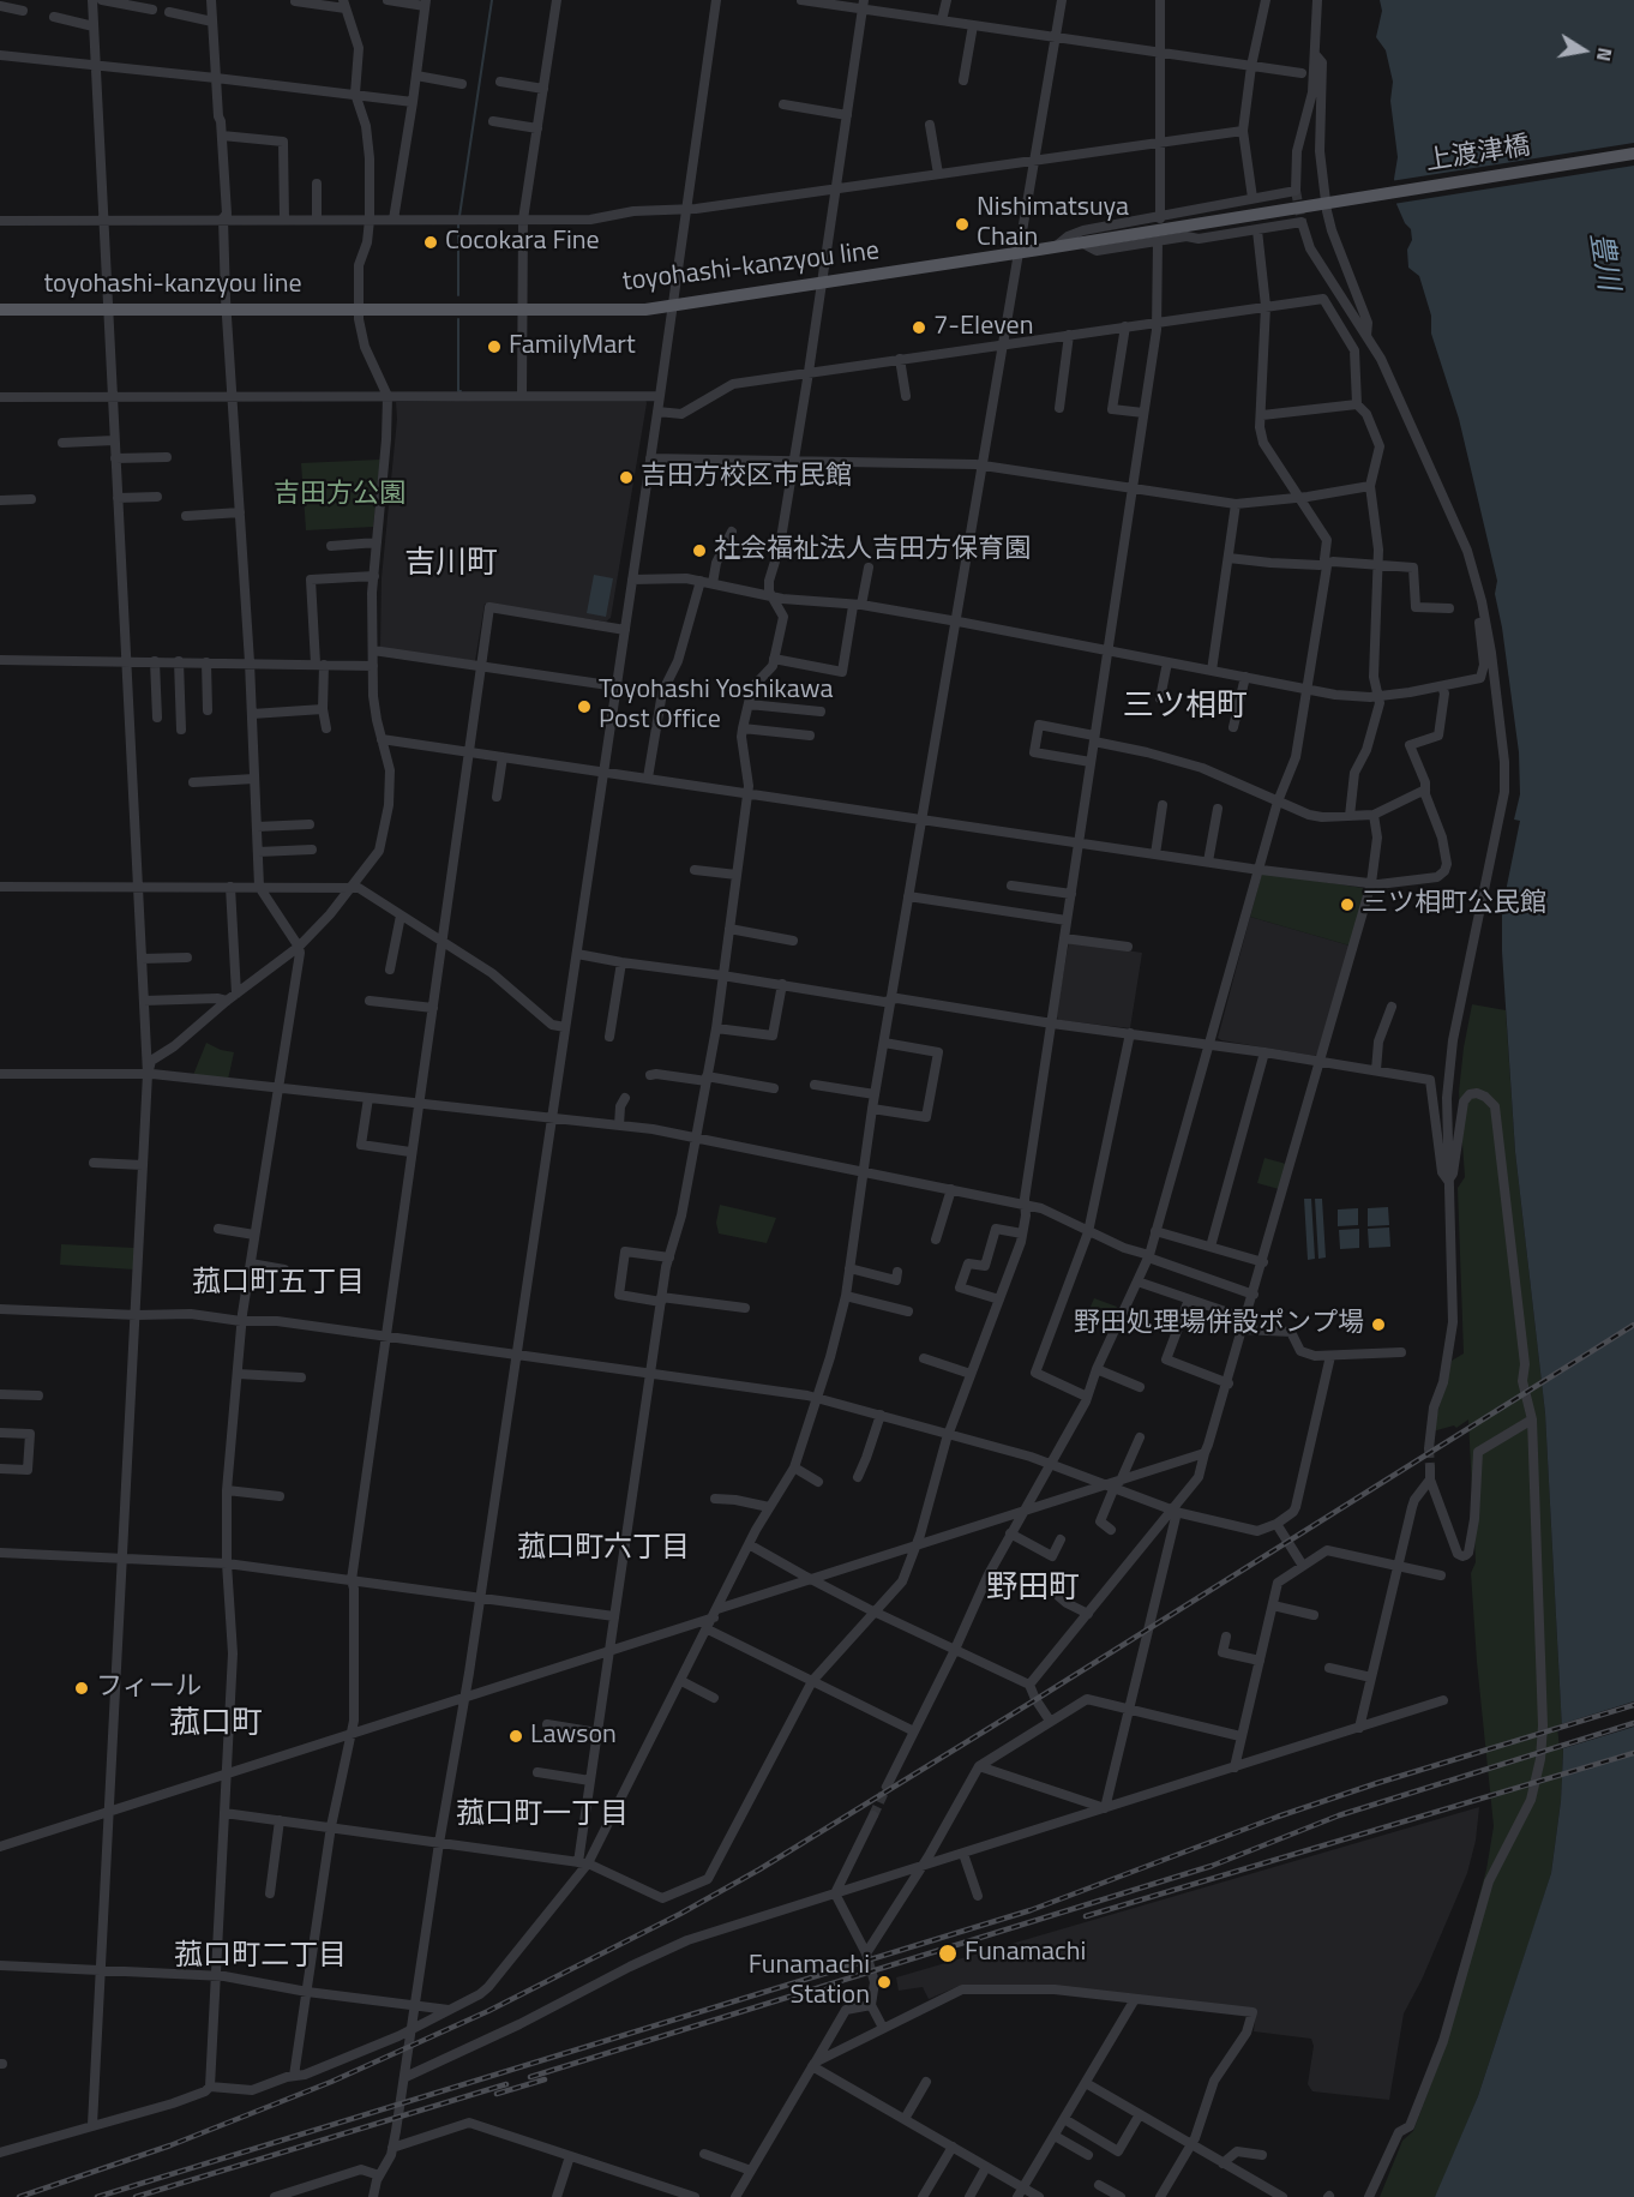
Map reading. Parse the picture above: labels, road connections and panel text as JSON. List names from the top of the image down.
{
  "streets": {
    "main road": ["上渡津橋", "toyohashi-kanzyou line"]
  },
  "crossings": [
    ["上渡津橋", "toyohashi-kanzyou line"]
  ],
  "districts": [
    "吉川町",
    "三ツ相町",
    "菰口町五丁目",
    "菰口町六丁目",
    "野田町",
    "菰口町",
    "菰口町一丁目",
    "菰口町二丁目"
  ],
  "water": ["豊川"],
  "parks": ["吉田方公園"],
  "places": [
    "Nishimatsuya Chain",
    "Cocokara Fine",
    "7-Eleven",
    "FamilyMart",
    "吉田方校区市民館",
    "社会福祉法人吉田方保育園",
    "Toyohashi Yoshikawa Post Office",
    "三ツ相町公民館",
    "野田処理場併設ポンプ場",
    "フィール",
    "Lawson",
    "Funamachi",
    "Funamachi Station"
  ],
  "north": "right"
}
